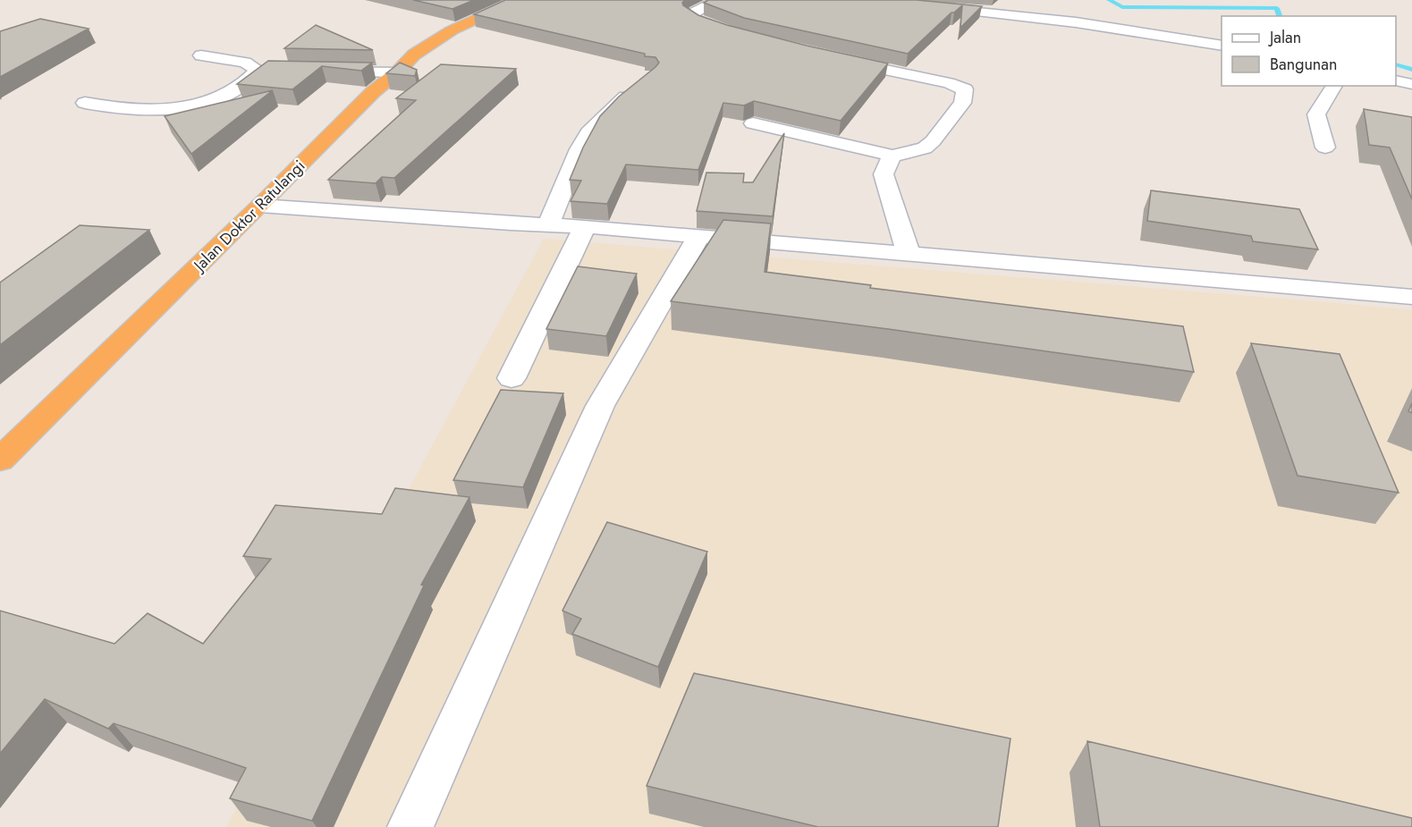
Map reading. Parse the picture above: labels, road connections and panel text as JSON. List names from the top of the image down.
{
  "streets": {
    "highway": ["Jalan Doktor Ratulangi"]
  },
  "legend": ["Jalan", "Bangunan"]
}
